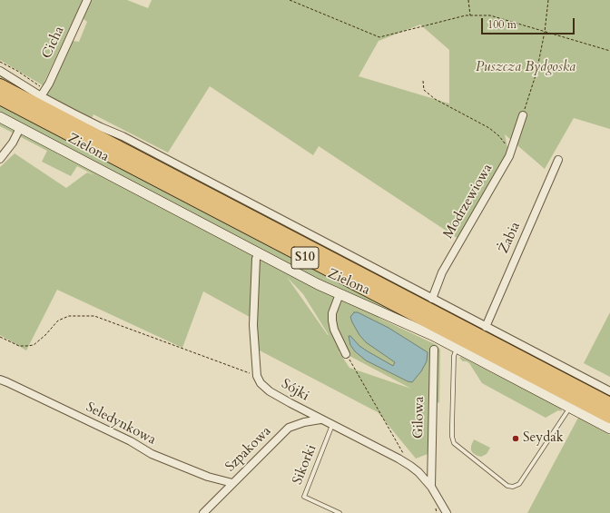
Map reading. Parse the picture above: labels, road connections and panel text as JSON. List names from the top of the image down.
{
  "streets": {
    "highway": ["S10"],
    "street": [
      "Cicha",
      "Zielona",
      "Modrzewiowa",
      "Żabia",
      "Sójki",
      "Gilowa",
      "Seledynkowa",
      "Szpakowa"
    ],
    "lane": ["Sikorki"]
  },
  "crossings": [
    ["Cicha", "Zielona"],
    ["Zielona", "Modrzewiowa"],
    ["Zielona", "Żabia"],
    ["Sójki", "Gilowa"],
    ["Sójki", "Szpakowa"],
    ["Sójki", "Sikorki"],
    ["Seledynkowa", "Szpakowa"]
  ],
  "parks": ["Puszcza Bydgoska"],
  "places": ["Seydak"],
  "scale_bar": "100 m"
}
